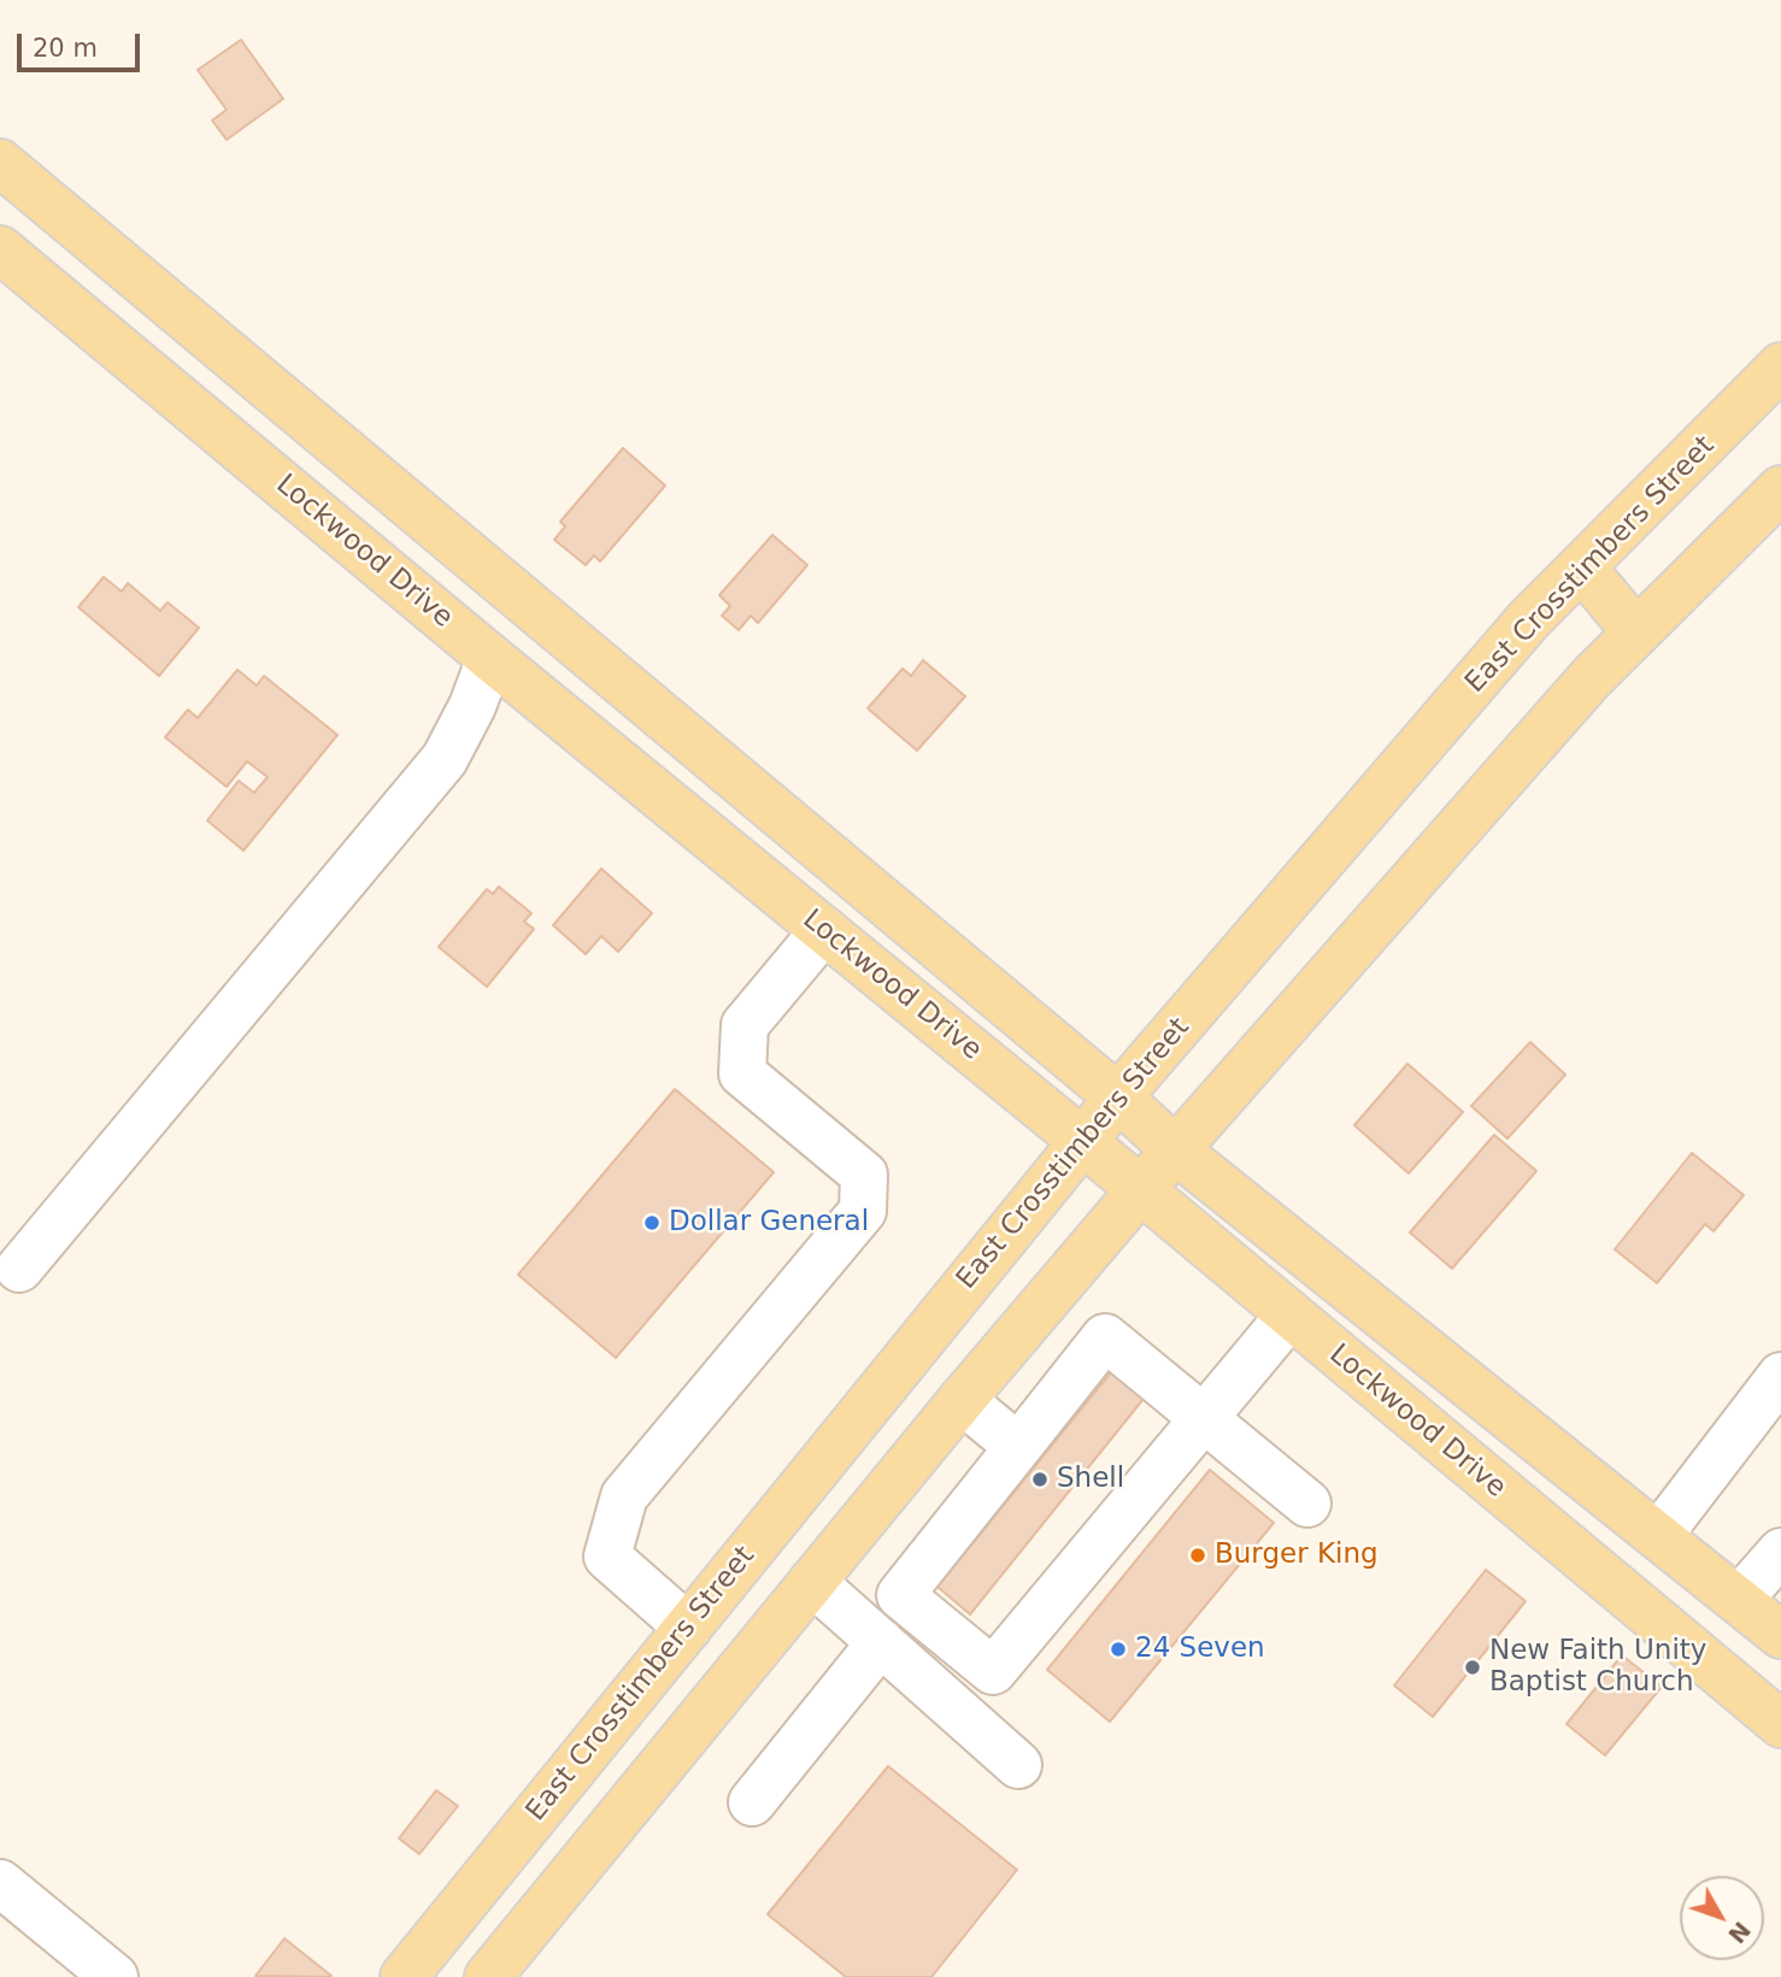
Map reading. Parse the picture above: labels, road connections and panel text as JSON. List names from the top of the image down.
{
  "streets": {
    "main road": ["Lockwood Drive", "East Crosstimbers Street"]
  },
  "crossings": [
    ["Lockwood Drive", "East Crosstimbers Street"]
  ],
  "places": [
    "Dollar General",
    "Shell",
    "Burger King",
    "24 Seven",
    "New Faith Unity Baptist Church"
  ],
  "scale_bar": "20 m",
  "north": "bottom right"
}
